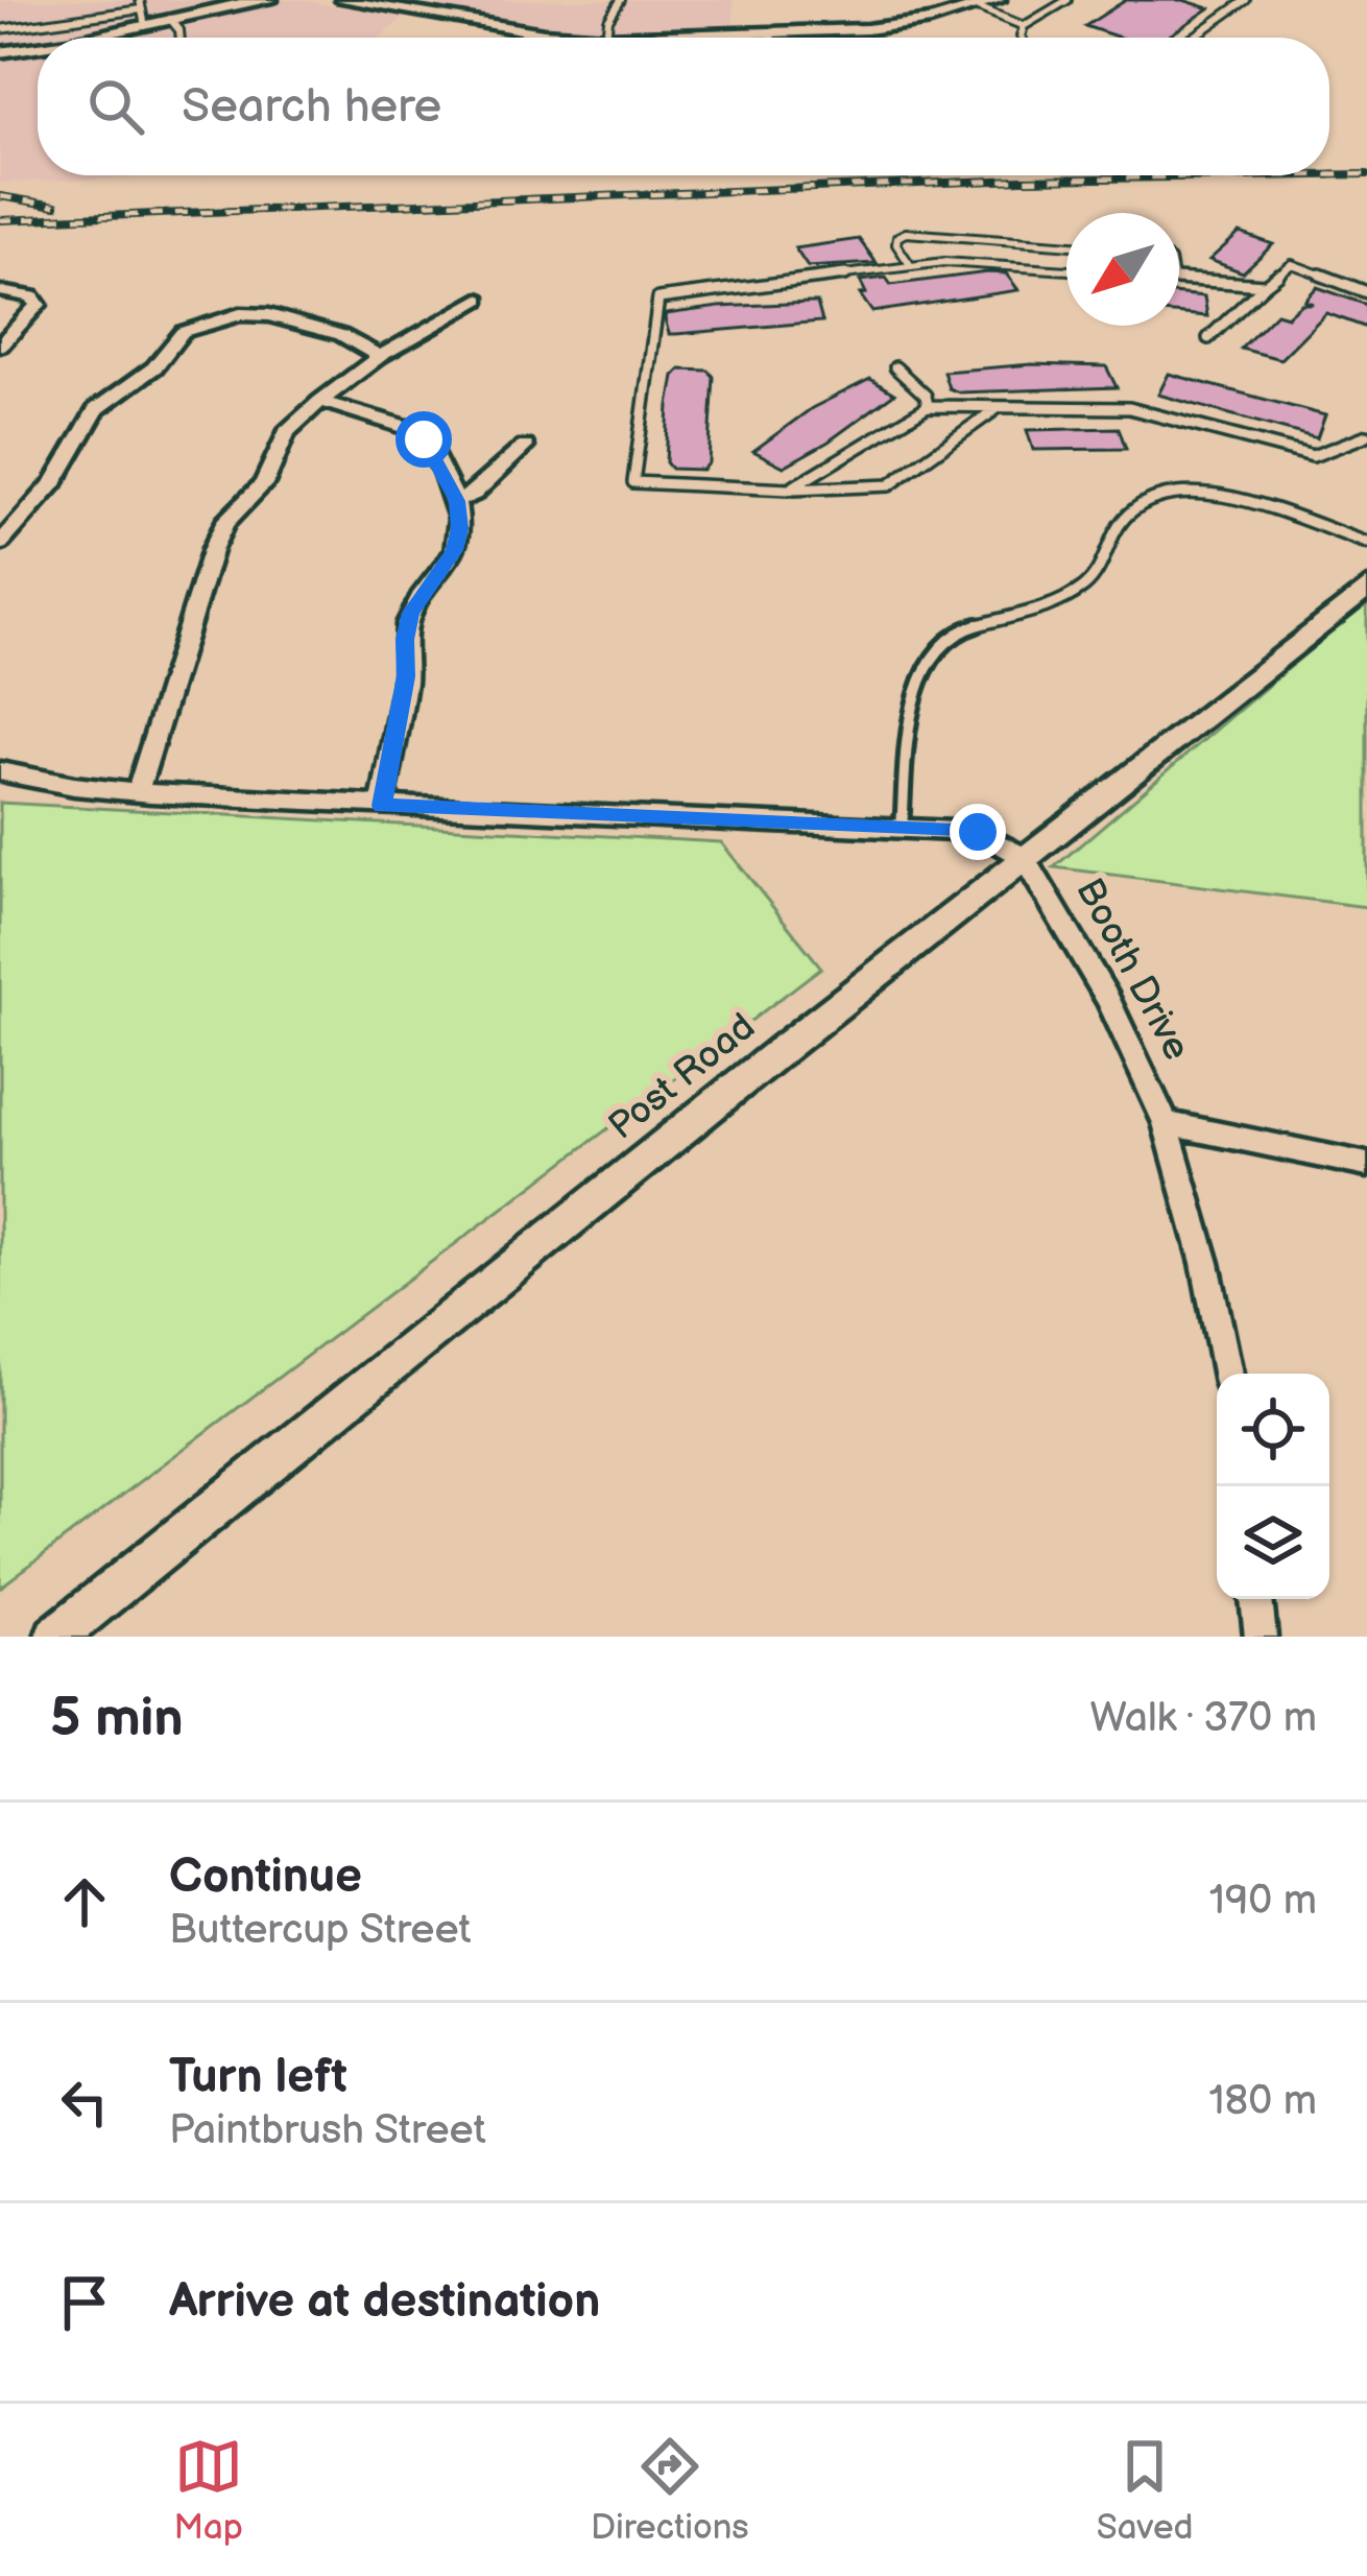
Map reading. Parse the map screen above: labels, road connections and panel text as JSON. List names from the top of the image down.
{
  "streets": {
    "street": ["Booth Drive", "Post Road"]
  },
  "crossings": [
    ["Booth Drive", "Post Road"]
  ],
  "north": "bottom left",
  "page": {
    "search": "Search here",
    "heading": ["5 min", "Walk · 370 m"],
    "list": [
      ["Continue", "Buttercup Street", "190 m"],
      ["Turn left", "Paintbrush Street", "180 m"],
      "Arrive at destination"
    ],
    "nav": ["Map", "Directions", "Saved"]
  }
}
